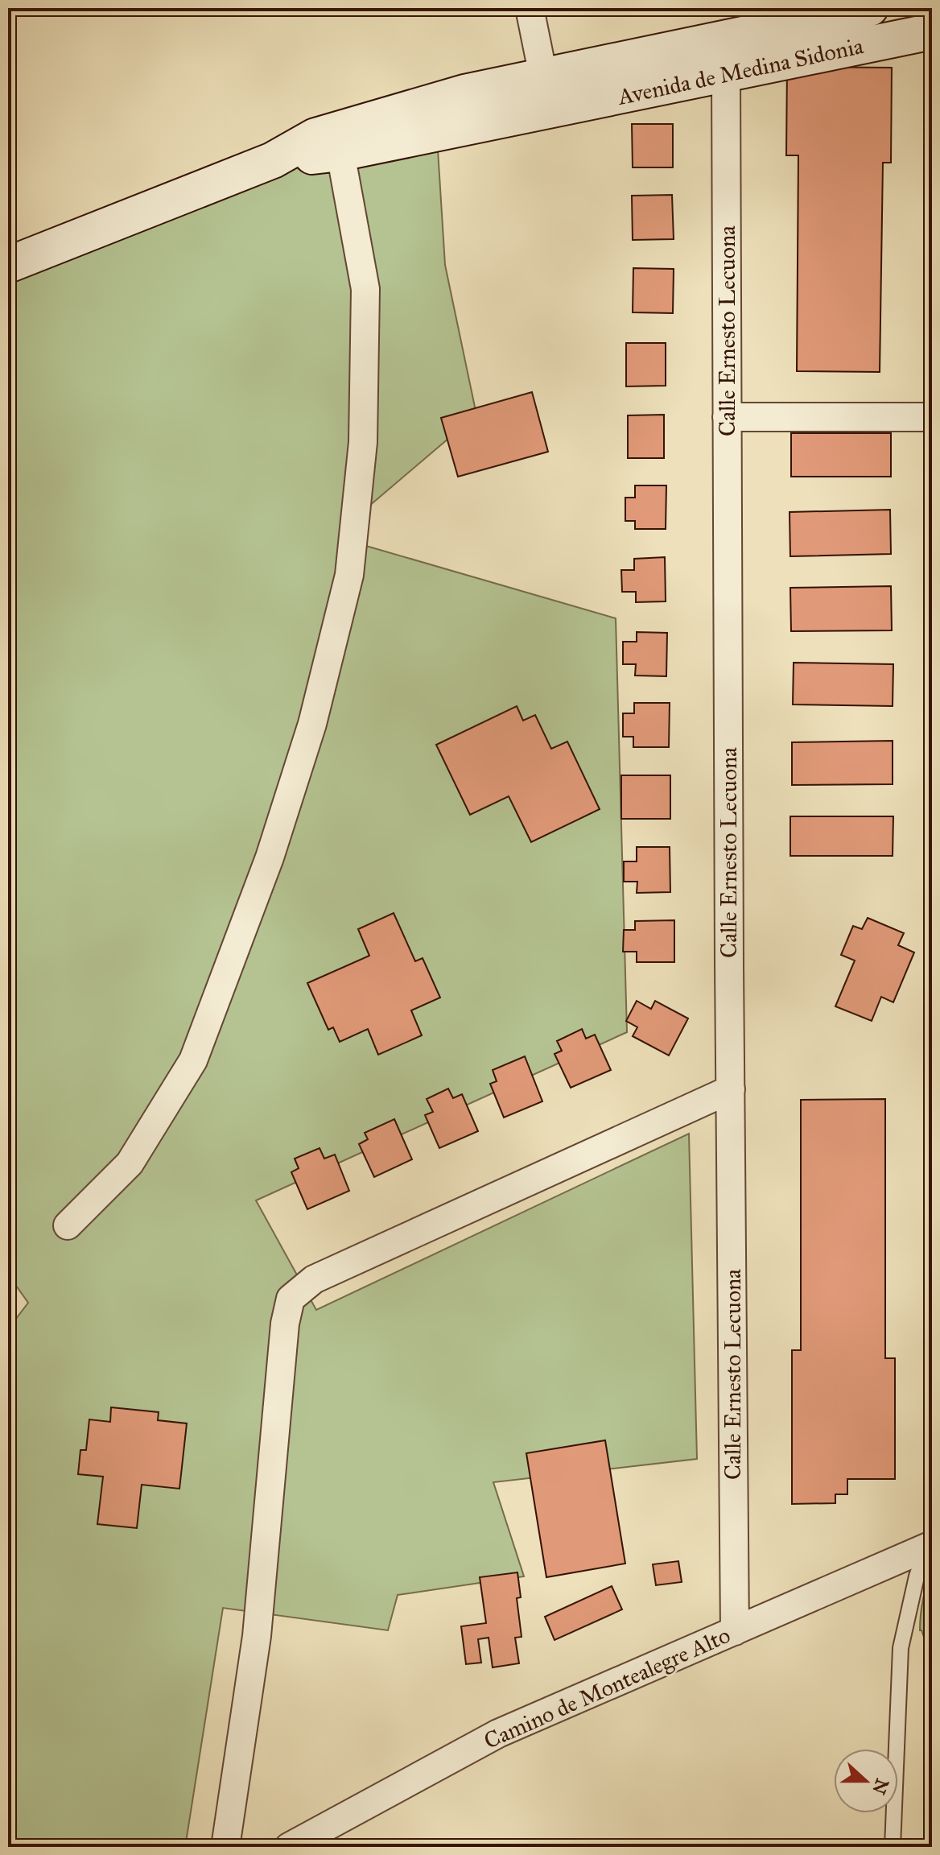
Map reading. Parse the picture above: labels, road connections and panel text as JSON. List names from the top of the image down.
{
  "streets": {
    "main road": ["Avenida de Medina Sidonia"],
    "street": ["Calle Ernesto Lecuona", "Camino de Montealegre Alto"]
  },
  "crossings": [
    ["Avenida de Medina Sidonia", "Calle Ernesto Lecuona"],
    ["Calle Ernesto Lecuona", "Camino de Montealegre Alto"]
  ],
  "north": "right"
}
